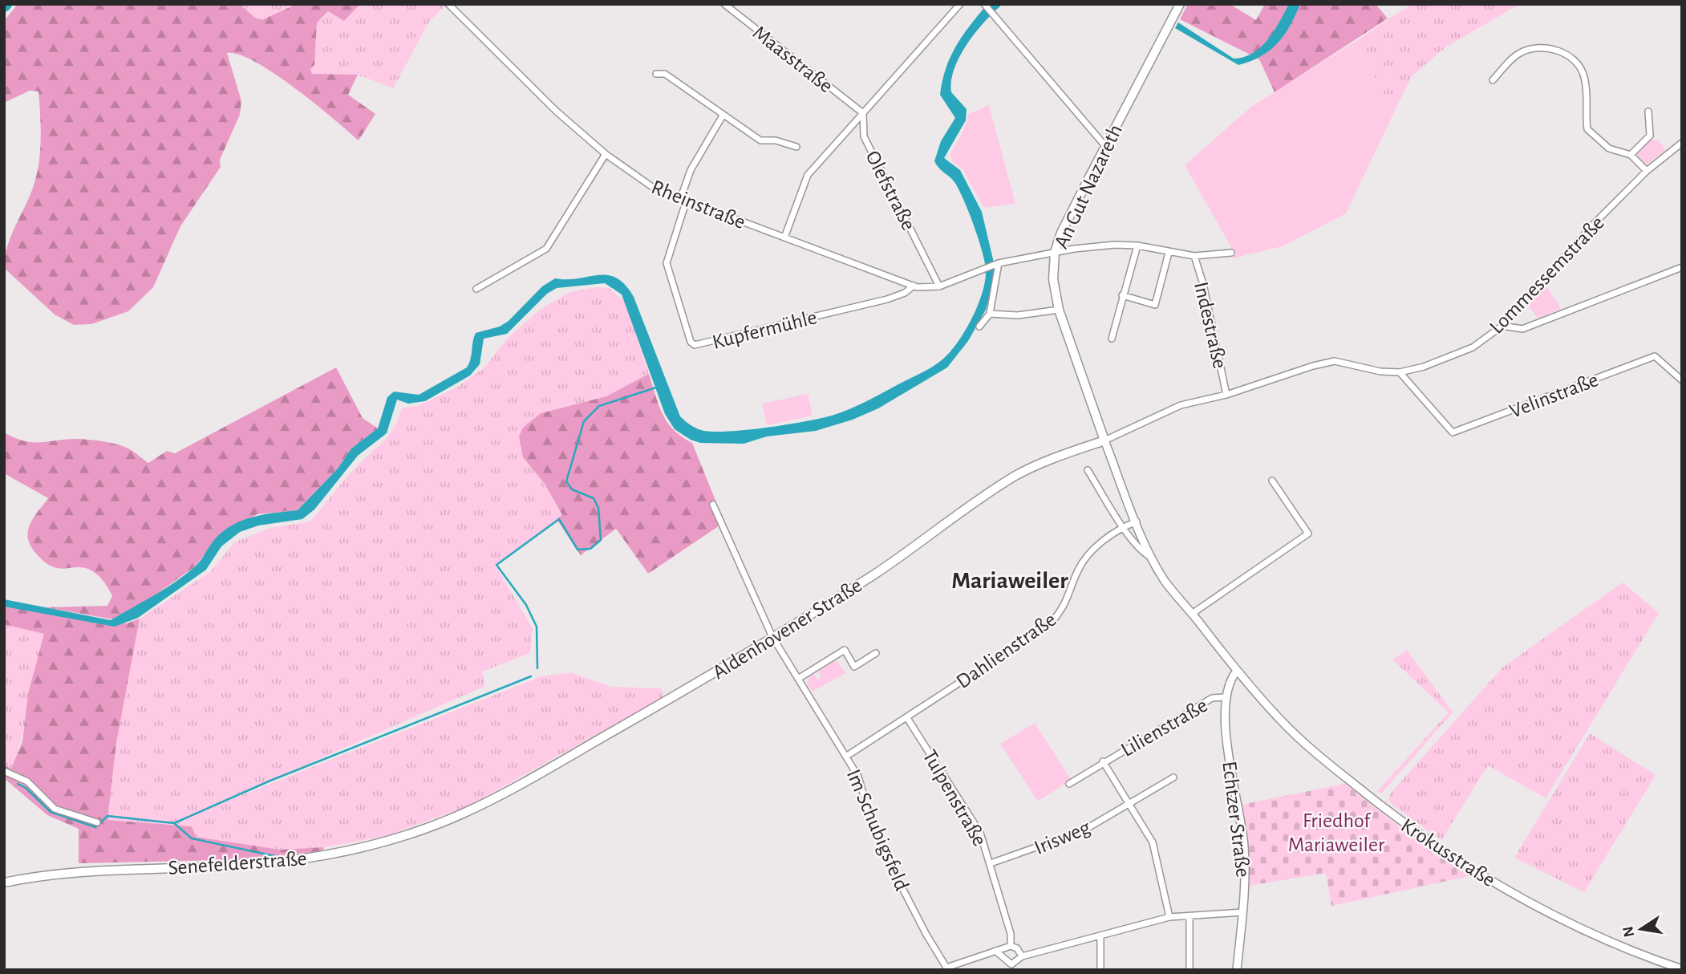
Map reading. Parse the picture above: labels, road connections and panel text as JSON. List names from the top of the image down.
{
  "streets": {
    "main road": ["An Gut Nazareth", "Aldenhovener Straße", "Senefelderstraße"],
    "street": [
      "Maasstraße",
      "Olefstraße",
      "Rheinstraße",
      "Lommessemstraße",
      "Indestraße",
      "Kupfermühle",
      "Velinstraße",
      "Dahlienstraße",
      "Lilienstraße",
      "Tulpenstraße",
      "Echtzer Straße",
      "Im Schubigsfeld",
      "Irisweg",
      "Krokusstraße"
    ]
  },
  "crossings": [
    ["Maasstraße", "Olefstraße"],
    ["An Gut Nazareth", "Lommessemstraße"],
    ["An Gut Nazareth", "Indestraße"],
    ["An Gut Nazareth", "Aldenhovener Straße"],
    ["An Gut Nazareth", "Krokusstraße"],
    ["Olefstraße", "Rheinstraße"],
    ["Rheinstraße", "Kupfermühle"],
    ["Lommessemstraße", "Indestraße"],
    ["Lommessemstraße", "Velinstraße"],
    ["Lommessemstraße", "Aldenhovener Straße"],
    ["Lommessemstraße", "Krokusstraße"],
    ["Aldenhovener Straße", "Im Schubigsfeld"],
    ["Aldenhovener Straße", "Krokusstraße"],
    ["Aldenhovener Straße", "Senefelderstraße"],
    ["Dahlienstraße", "Tulpenstraße"],
    ["Dahlienstraße", "Im Schubigsfeld"],
    ["Dahlienstraße", "Krokusstraße"],
    ["Lilienstraße", "Echtzer Straße"],
    ["Lilienstraße", "Irisweg"],
    ["Tulpenstraße", "Irisweg"],
    ["Echtzer Straße", "Krokusstraße"]
  ],
  "districts": ["Mariaweiler"],
  "parks": ["Friedhof Mariaweiler"],
  "north": "left"
}
